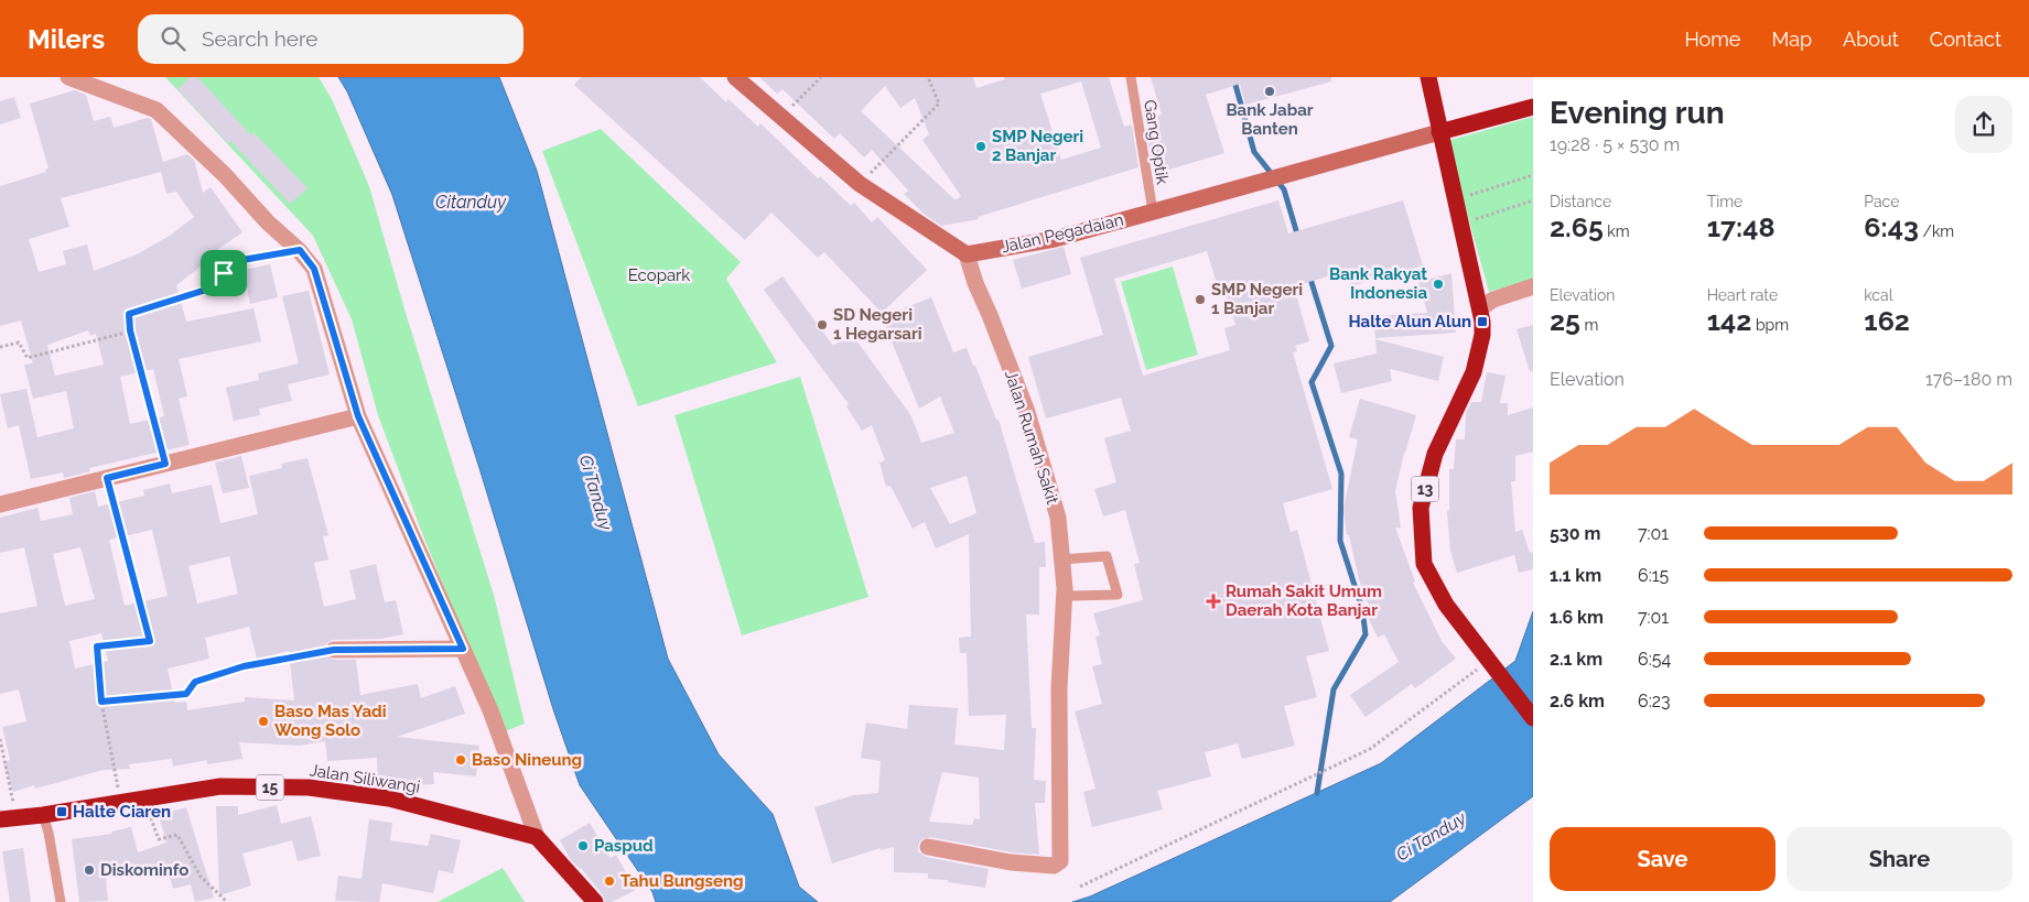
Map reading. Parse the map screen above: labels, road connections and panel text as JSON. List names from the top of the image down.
{
  "streets": {
    "highway": ["13", "Jalan Siliwangi", "15"],
    "street": ["Jalan Pegadaian", "Jalan Rumah Sakit"],
    "lane": ["Gang Optik"]
  },
  "crossings": [
    ["Gang Optik", "Jalan Pegadaian"],
    ["Jalan Pegadaian", "Jalan Rumah Sakit"],
    ["Jalan Pegadaian", "13"]
  ],
  "water": ["Citanduy", "Ci Tanduy"],
  "parks": ["Ecopark"],
  "places": {
    "other": [
      "Bank Jabar Banten",
      "SMP Negeri 2 Banjar",
      "Bank Rakyat Indonesia",
      "SMP Negeri 1 Banjar",
      "SD Negeri 1 Hegarsari",
      "Baso Mas Yadi Wong Solo",
      "Baso Nineung",
      "Paspud",
      "Diskominfo",
      "Tahu Bungseng"
    ],
    "transit": ["Halte Alun Alun", "Halte Ciaren"],
    "health": ["Rumah Sakit Umum Daerah Kota Banjar"]
  },
  "page": {
    "header": "Milers",
    "search": "Search here",
    "nav": [
      "Home",
      "Map",
      "About",
      "Contact"
    ],
    "heading": ["Evening run", "19:28 · 5 × 530 m"],
    "stats": [
      ["Distance", "2.65 km"],
      ["Time", "17:48"],
      ["Pace", "6:43 /km"],
      ["Elevation", "25 m"],
      ["Heart rate", "142 bpm"],
      ["kcal", "162"]
    ],
    "chart": ["Elevation", "176–180 m"],
    "list": [
      {
        "name": "530 m",
        "note": "7:01"
      },
      {
        "name": "1.1 km",
        "note": "6:15"
      },
      {
        "name": "1.6 km",
        "note": "7:01"
      },
      {
        "name": "2.1 km",
        "note": "6:54"
      },
      {
        "name": "2.6 km",
        "note": "6:23"
      }
    ],
    "buttons": ["Save", "Share"]
  }
}
